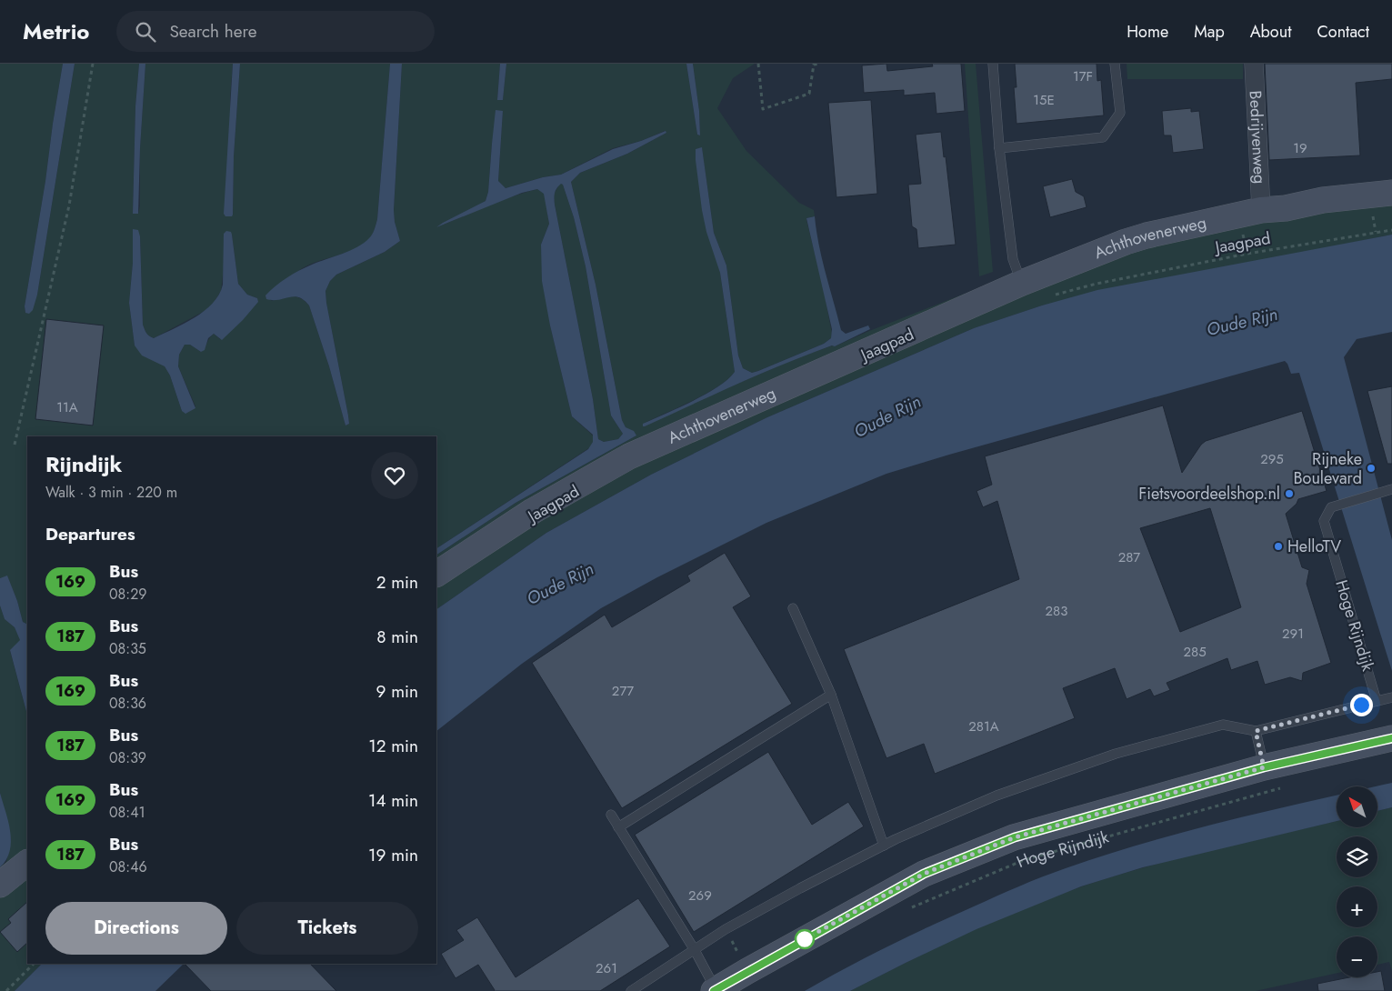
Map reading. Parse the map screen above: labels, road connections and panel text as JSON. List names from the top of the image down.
{
  "streets": {
    "street": ["Bedrijvenweg", "Achthovenerweg", "Hoge Rijndijk"],
    "path": ["Jaagpad"]
  },
  "crossings": [
    ["Bedrijvenweg", "Achthovenerweg"],
    ["Achthovenerweg", "Jaagpad"]
  ],
  "water": ["Oude Rijn"],
  "places": ["Rijneke Boulevard", "Fietsvoordeelshop.nl", "HelloTV"],
  "lines": ["bus line 169"],
  "house_numbers": [
    "17F",
    "15E",
    "19",
    "11A",
    "295",
    "287",
    "283",
    "291",
    "285",
    "277",
    "281A",
    "269",
    "261"
  ],
  "north": "top left",
  "page": {
    "header": "Metrio",
    "search": "Search here",
    "nav": [
      "Home",
      "Map",
      "About",
      "Contact"
    ],
    "heading": [
      ["Rijndijk", "Walk · 3 min · 220 m"],
      "Departures"
    ],
    "list": [
      {
        "mark": "169",
        "name": "Bus",
        "note": "08:29",
        "value": "2 min"
      },
      {
        "mark": "187",
        "name": "Bus",
        "note": "08:35",
        "value": "8 min"
      },
      {
        "mark": "169",
        "name": "Bus",
        "note": "08:36",
        "value": "9 min"
      },
      {
        "mark": "187",
        "name": "Bus",
        "note": "08:39",
        "value": "12 min"
      },
      {
        "mark": "169",
        "name": "Bus",
        "note": "08:41",
        "value": "14 min"
      },
      {
        "mark": "187",
        "name": "Bus",
        "note": "08:46",
        "value": "19 min"
      }
    ],
    "map_buttons": ["+", "−"],
    "buttons": ["Directions", "Tickets"]
  }
}
